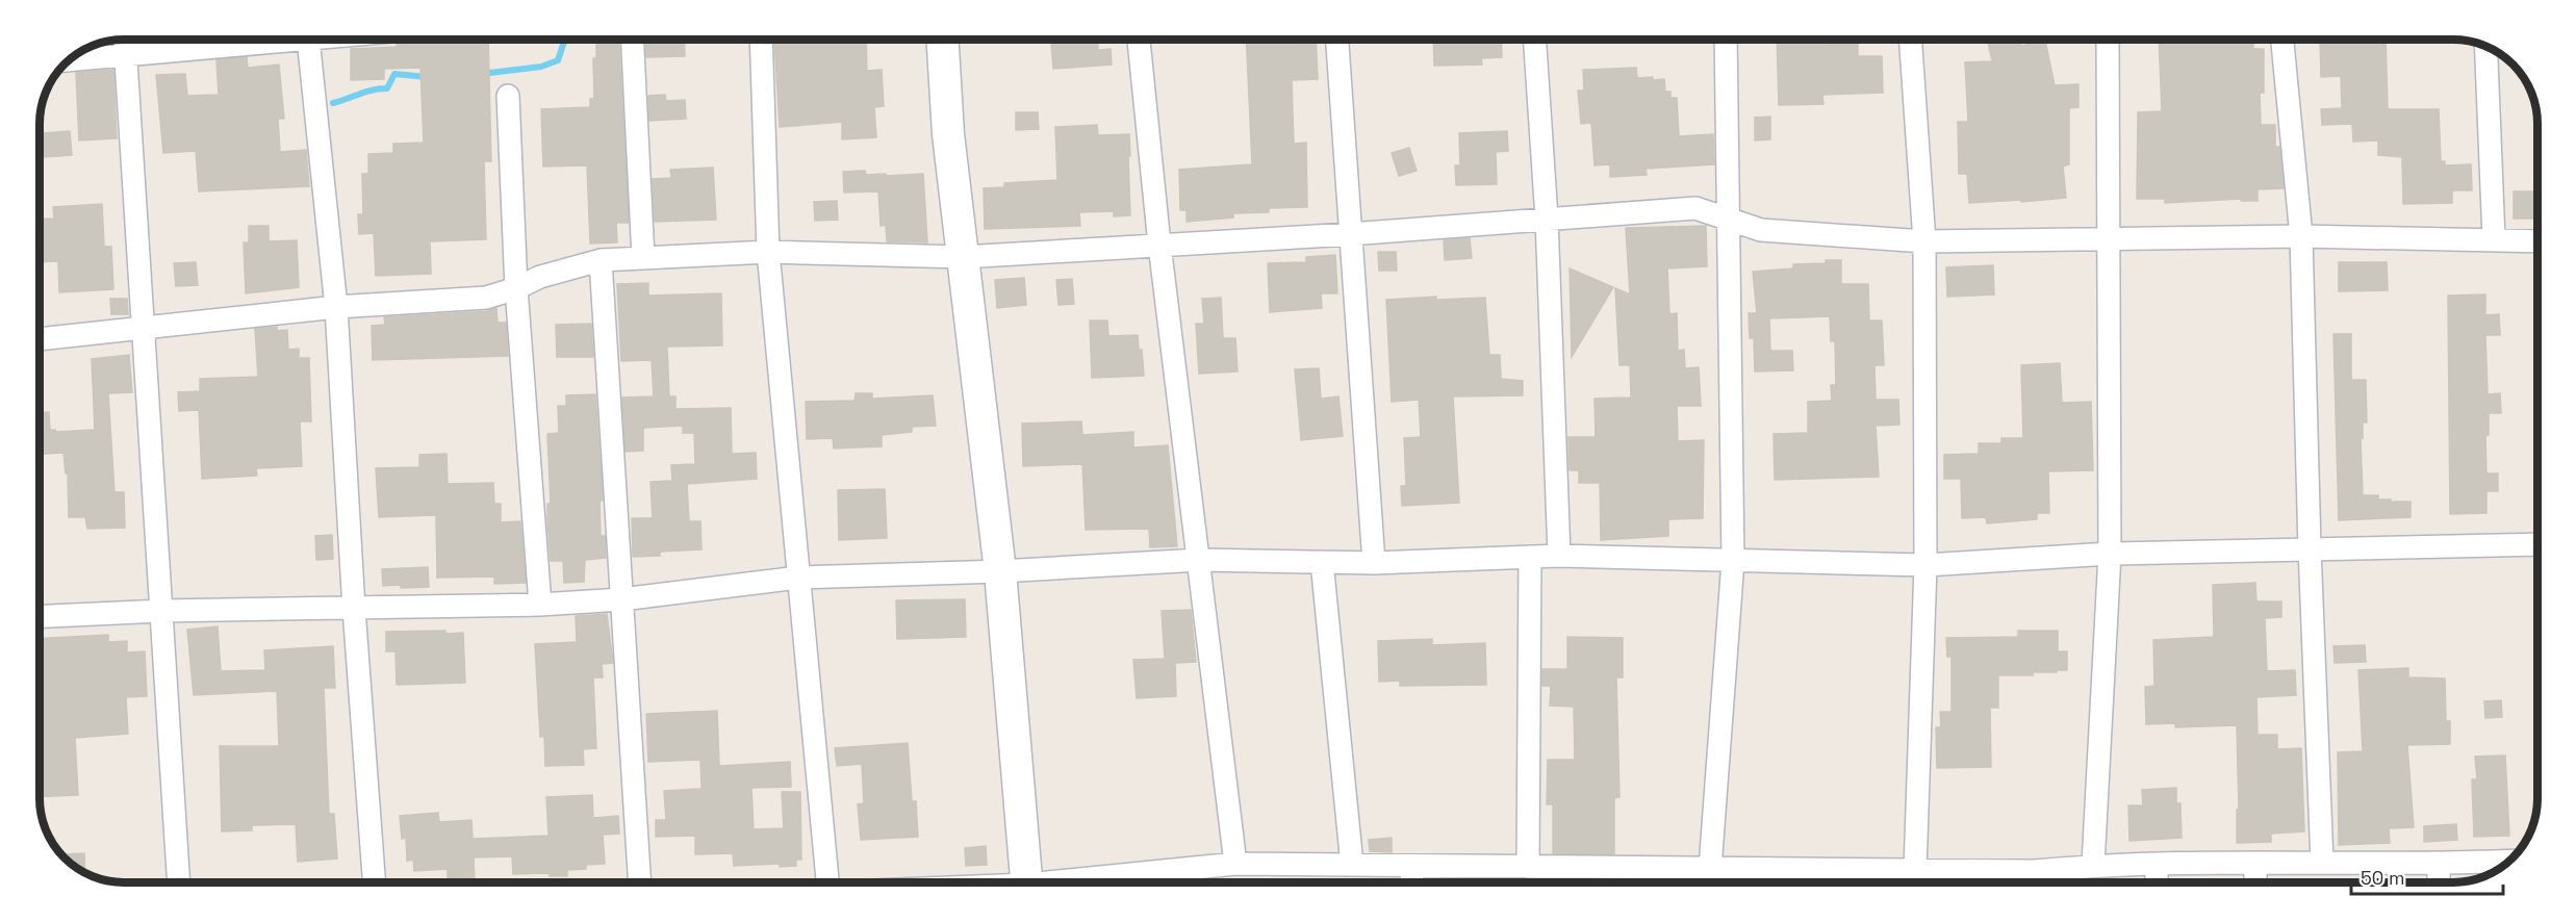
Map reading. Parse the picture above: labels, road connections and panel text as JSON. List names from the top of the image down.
{
  "scale_bar": "50 m"
}
